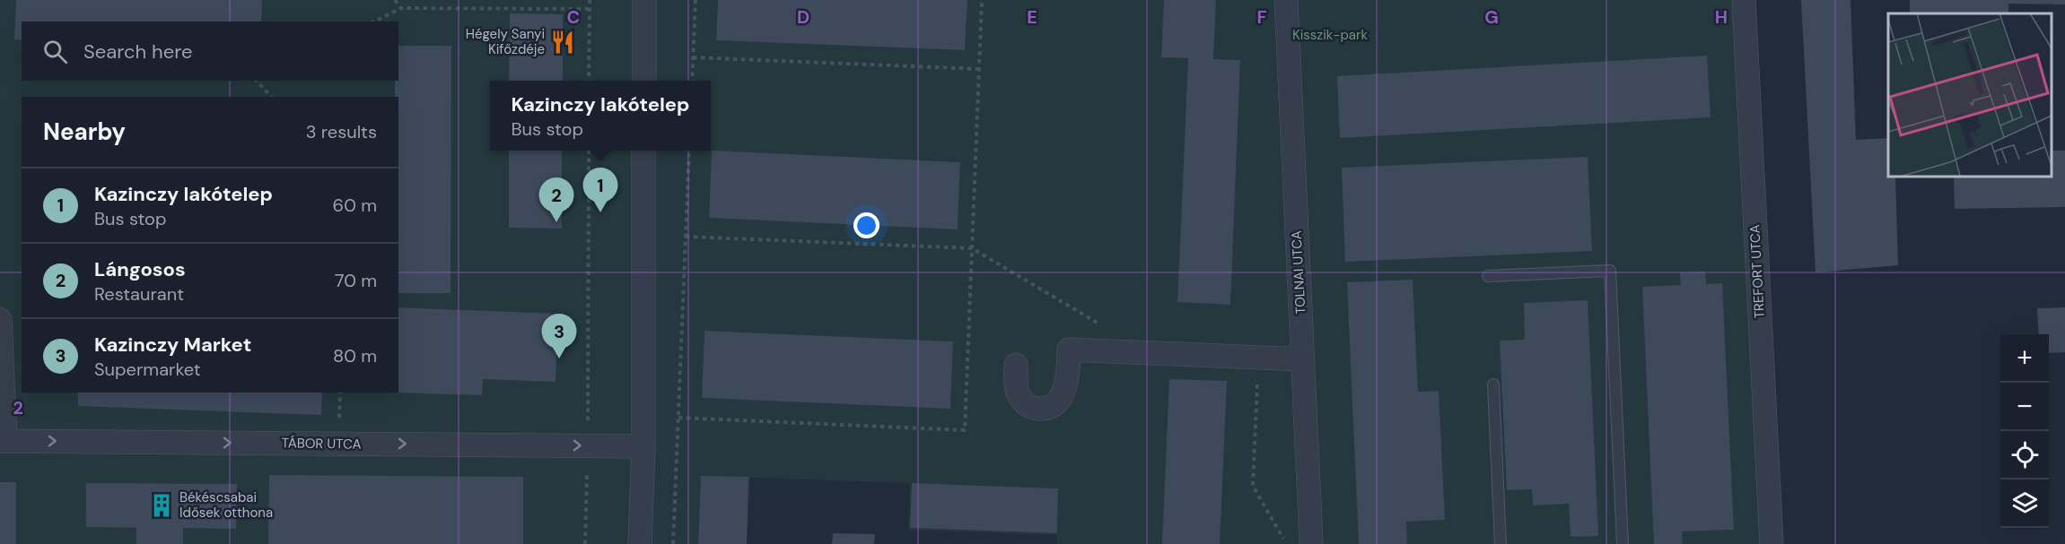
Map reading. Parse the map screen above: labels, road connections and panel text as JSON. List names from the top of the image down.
{
  "streets": {
    "street": ["TREFORT UTCA", "TOLNAI UTCA", "TÁBOR UTCA"]
  },
  "one_way": ["TÁBOR UTCA"],
  "parks": ["Kisszik-park"],
  "places": {
    "restaurant": ["Hégely Sanyi Kifőzdéje"],
    "building": ["Békéscsabai Idősek otthona"]
  },
  "page": {
    "search": "Search here",
    "popup": ["Kazinczy lakótelep", "Bus stop"],
    "heading": ["Nearby", "3 results"],
    "list": [
      {
        "mark": "1",
        "name": "Kazinczy lakótelep",
        "note": "Bus stop",
        "value": "60 m"
      },
      {
        "mark": "2",
        "name": "Lángosos",
        "note": "Restaurant",
        "value": "70 m"
      },
      {
        "mark": "3",
        "name": "Kazinczy Market",
        "note": "Supermarket",
        "value": "80 m"
      }
    ],
    "pins": ["1", "2", "3"],
    "map_buttons": ["+", "−"]
  },
  "grid": {
    "columns": [
      "C",
      "D",
      "E",
      "F",
      "G",
      "H"
    ],
    "rows": ["2"]
  }
}
